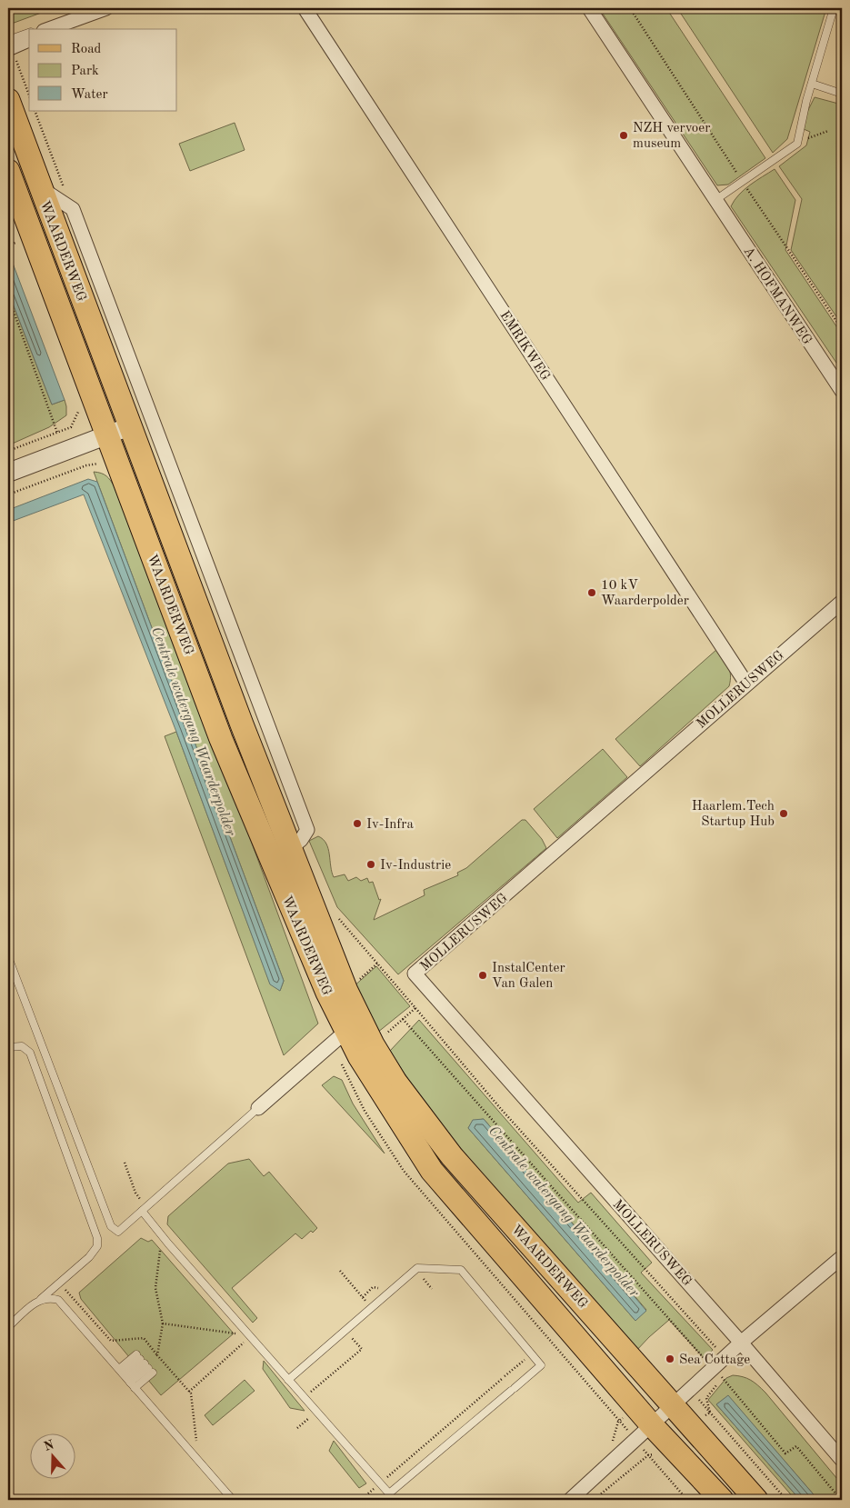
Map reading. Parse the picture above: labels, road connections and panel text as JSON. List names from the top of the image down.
{
  "streets": {
    "main road": ["WAARDERWEG"],
    "street": ["A. HOFMANWEG", "EMRIKWEG", "MOLLERUSWEG"]
  },
  "crossings": [
    ["EMRIKWEG", "MOLLERUSWEG"]
  ],
  "water": ["Centrale watergang Waarderpolder"],
  "places": [
    "NZH vervoer museum",
    "10 kV Waarderpolder",
    "Haarlem.Tech Startup Hub",
    "Iv-Infra",
    "Iv-Industrie",
    "InstalCenter Van Galen",
    "Sea Cottage"
  ],
  "legend": ["Road", "Park", "Water"],
  "north": "top"
}
